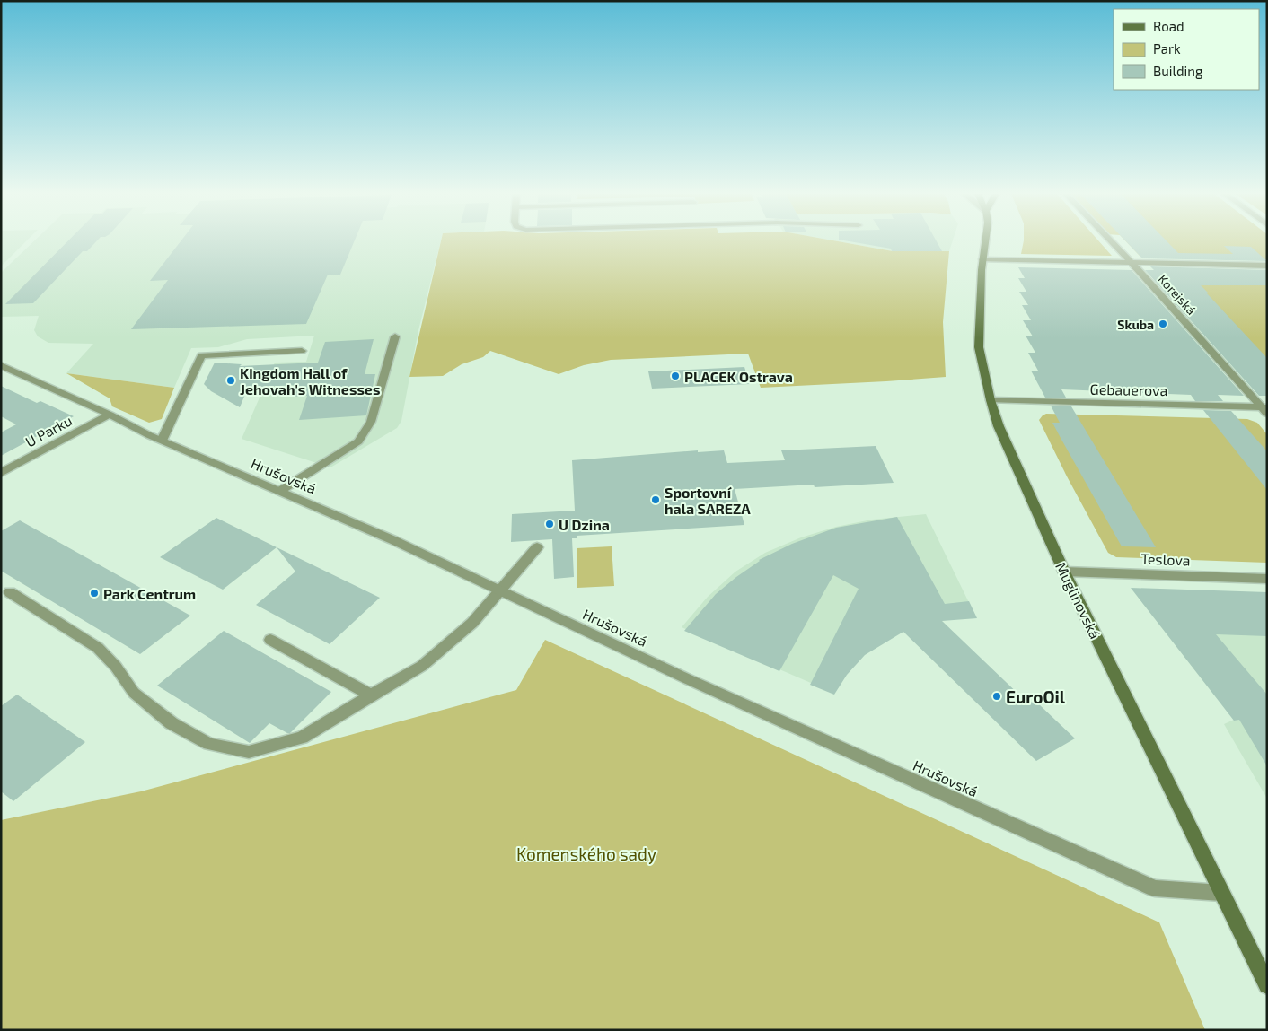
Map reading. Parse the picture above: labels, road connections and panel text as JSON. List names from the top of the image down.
{
  "streets": {
    "main road": ["Muglinovská"],
    "street": [
      "Korejská",
      "Gebauerova",
      "U Parku",
      "Hrušovská",
      "Teslova"
    ]
  },
  "crossings": [
    ["Korejská", "Gebauerova"],
    ["Gebauerova", "Muglinovská"],
    ["U Parku", "Hrušovská"],
    ["Hrušovská", "Muglinovská"],
    ["Teslova", "Muglinovská"]
  ],
  "parks": ["Komenského sady"],
  "places": [
    "Skuba",
    "PLACEK Ostrava",
    "Kingdom Hall of Jehovah's Witnesses",
    "Sportovní hala SAREZA",
    "U Dzina",
    "Park Centrum",
    "EuroOil"
  ],
  "legend": ["Road", "Park", "Building"]
}
